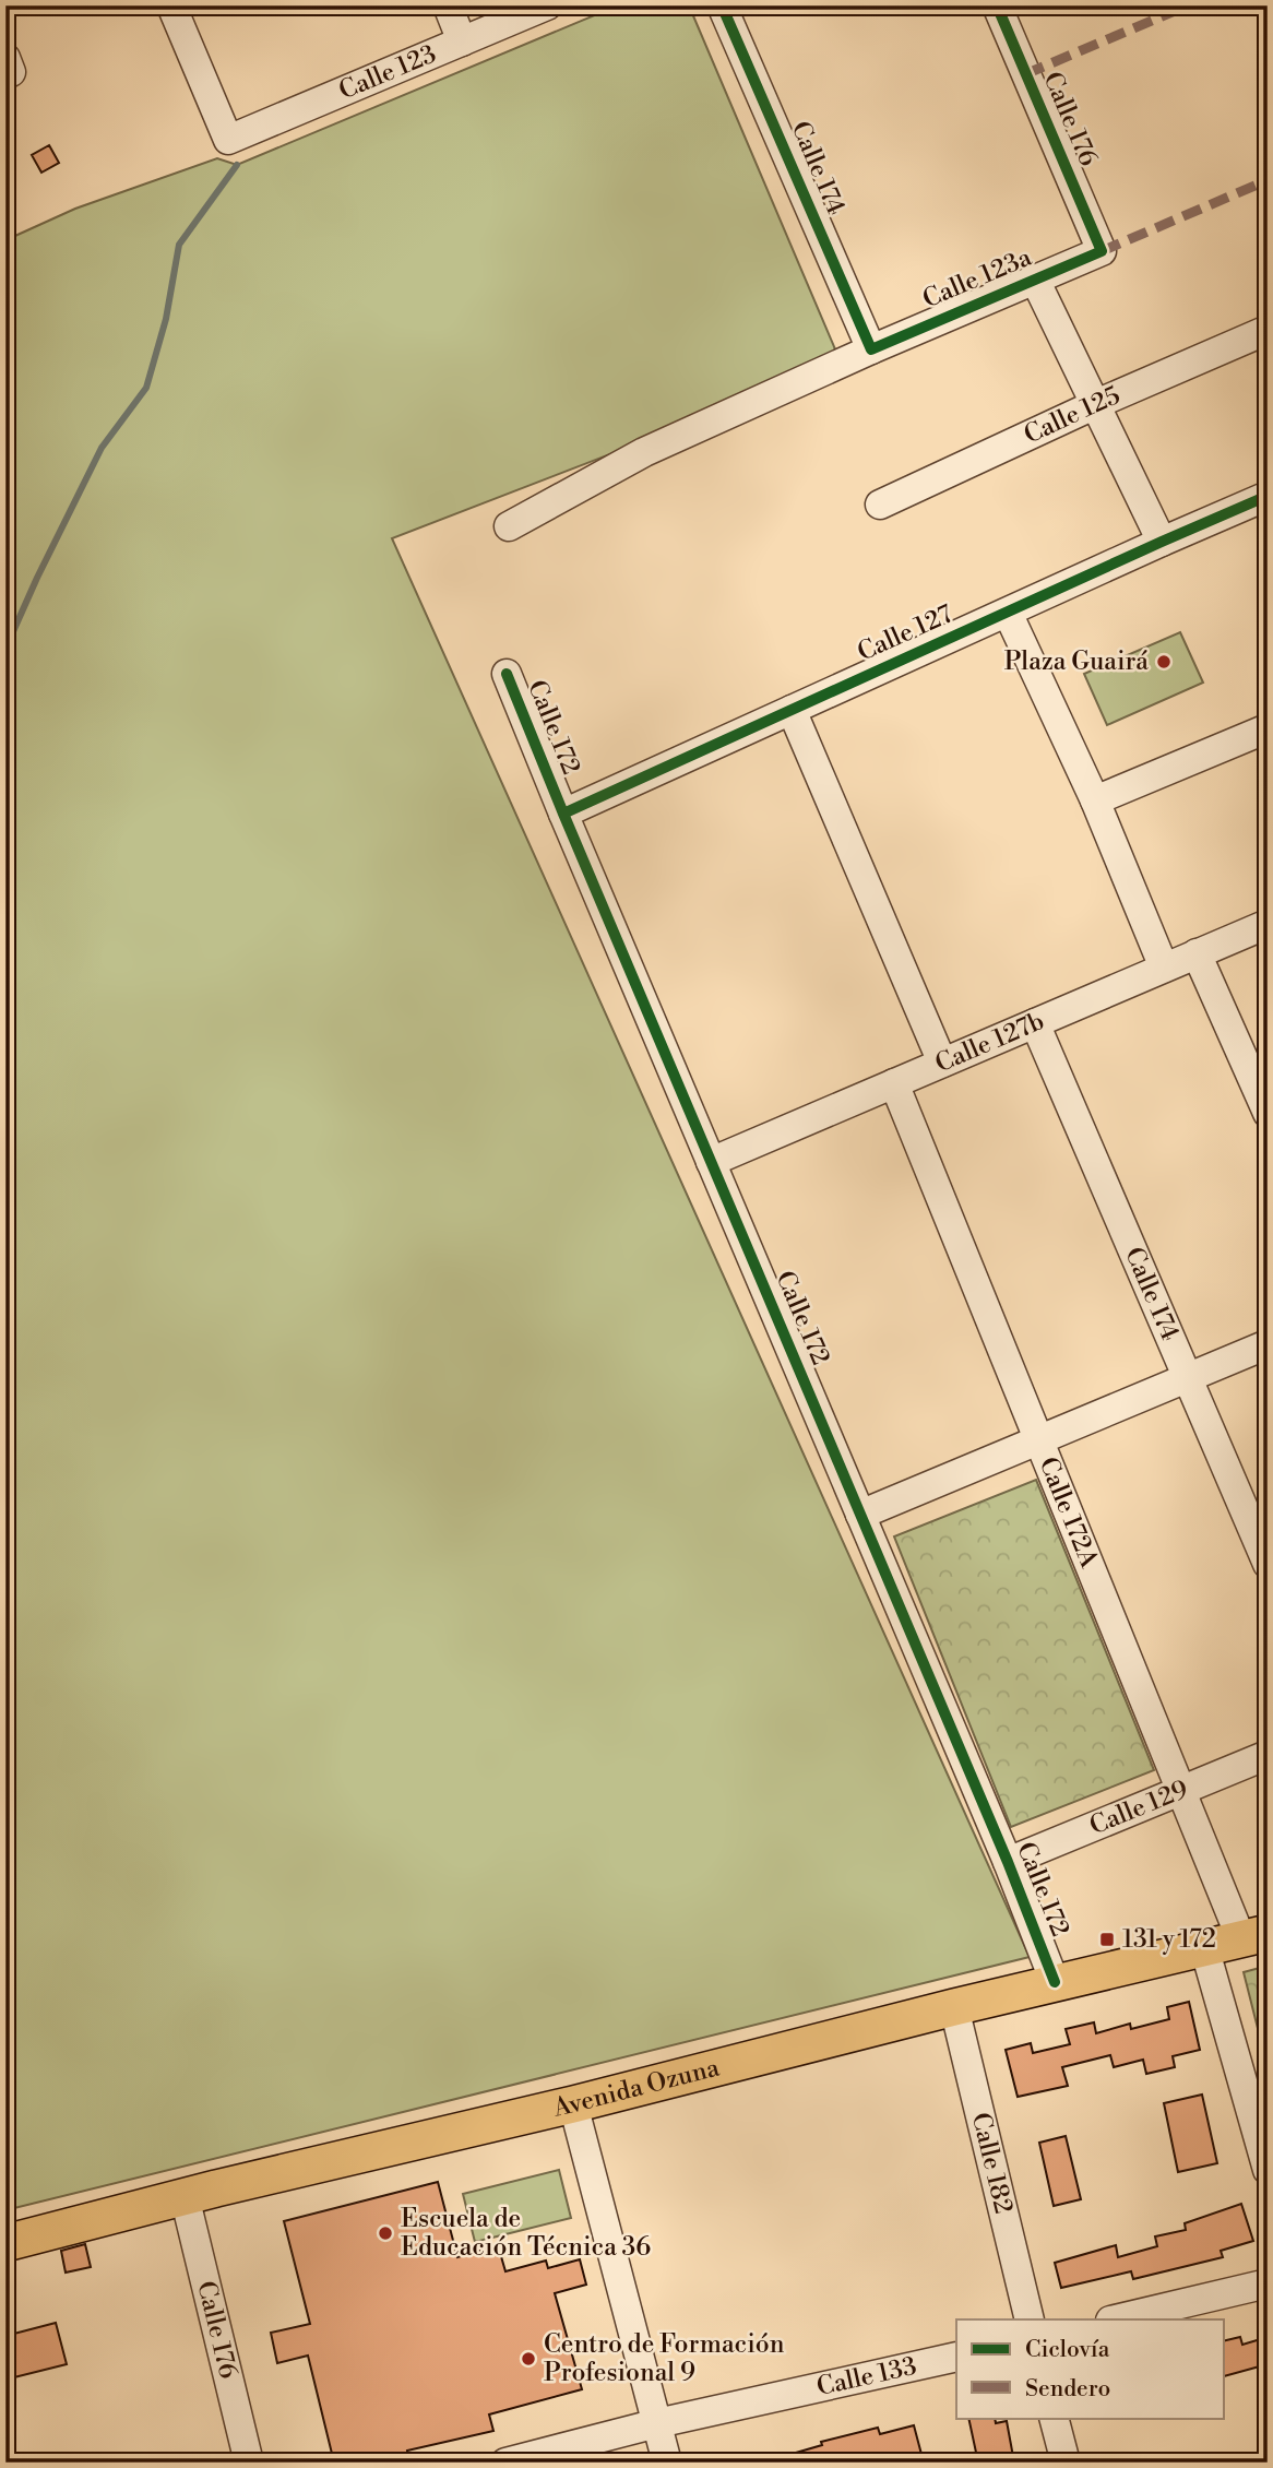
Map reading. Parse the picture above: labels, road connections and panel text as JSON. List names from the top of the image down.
{
  "streets": {
    "main road": ["Avenida Ozuna"],
    "street": [
      "Calle 123",
      "Calle 176",
      "Calle 174",
      "Calle 123a",
      "Calle 125",
      "Calle 127",
      "Calle 172",
      "Calle 127b",
      "Calle 172A",
      "Calle 129",
      "Calle 182",
      "Calle 133"
    ]
  },
  "crossings": [
    ["Calle 176", "Calle 123a"],
    ["Calle 176", "Avenida Ozuna"],
    ["Calle 174", "Calle 123a"],
    ["Calle 174", "Calle 127b"],
    ["Calle 127", "Calle 172"],
    ["Calle 172", "Calle 127b"],
    ["Calle 172", "Calle 129"],
    ["Calle 172", "Avenida Ozuna"],
    ["Calle 127b", "Calle 172A"],
    ["Calle 172A", "Calle 129"],
    ["Calle 172A", "Avenida Ozuna"],
    ["Avenida Ozuna", "Calle 182"]
  ],
  "places": {
    "other": ["Plaza Guairá", "Escuela de Educación Técnica 36", "Centro de Formación Profesional 9"],
    "transit": ["131 y 172"]
  },
  "legend": ["Ciclovía", "Sendero"]
}
